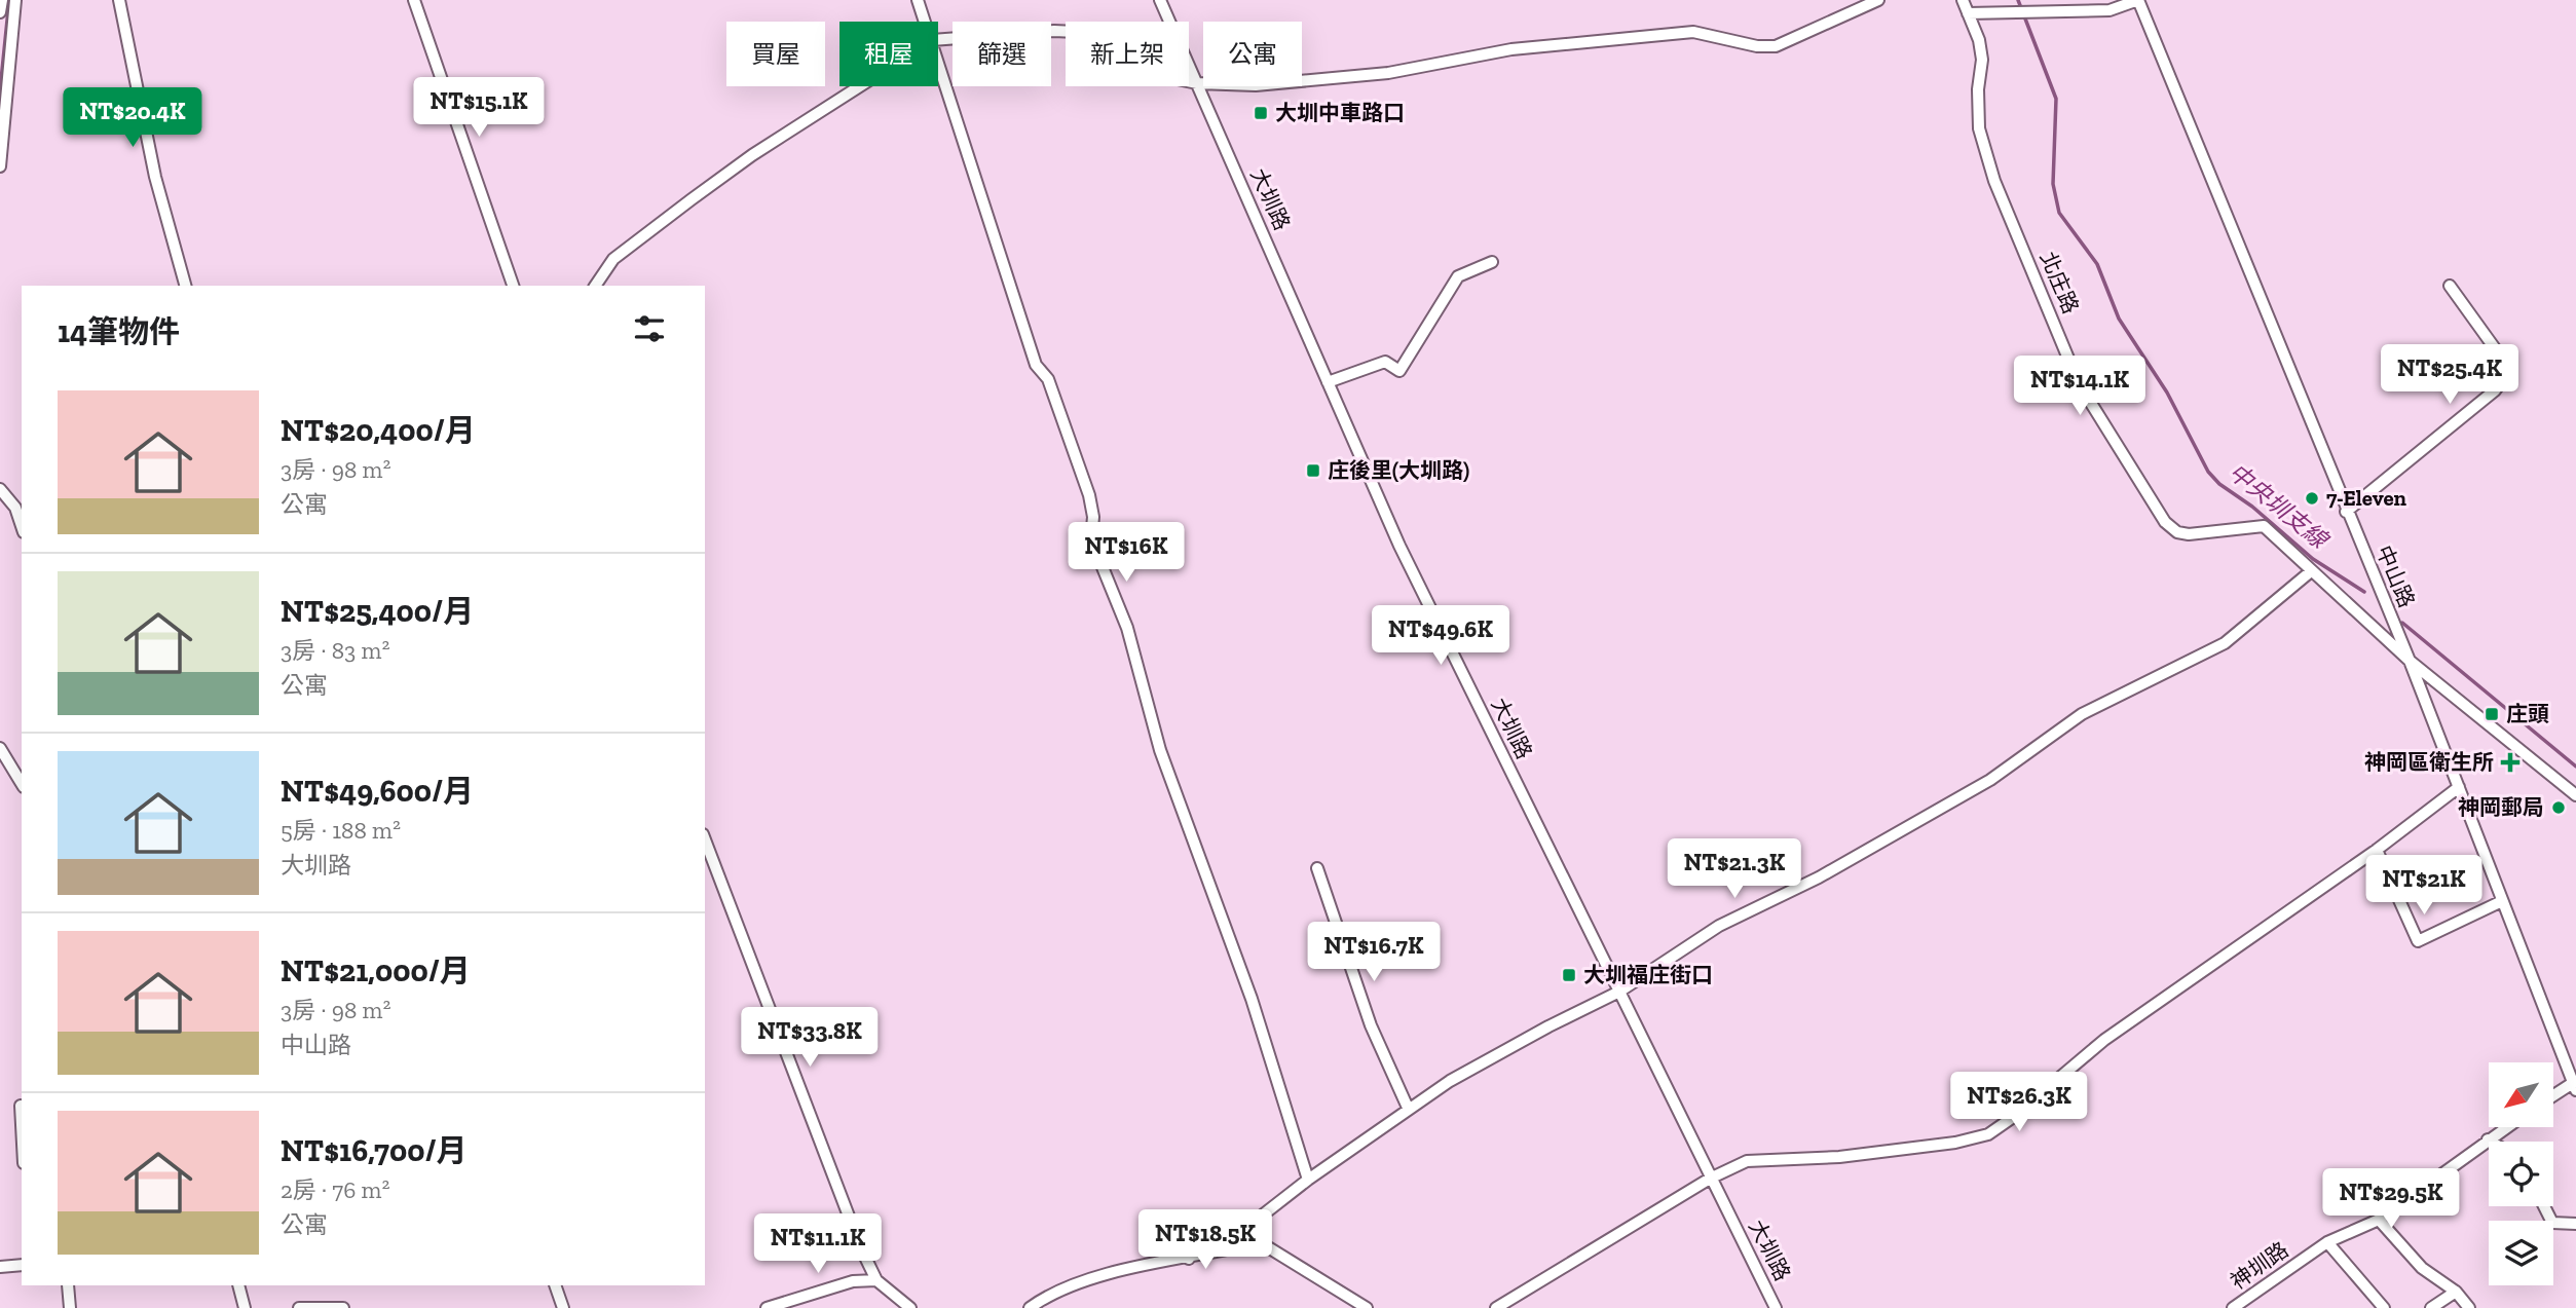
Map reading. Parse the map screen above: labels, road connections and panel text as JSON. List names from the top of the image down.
{
  "streets": {
    "street": [
      "大圳路",
      "北庄路",
      "中山路",
      "神圳路"
    ]
  },
  "crossings": [
    ["北庄路", "中山路"]
  ],
  "water": ["中央圳支線"],
  "places": {
    "transit": [
      "大圳中車路口",
      "庄後里(大圳路)",
      "庄頭",
      "大圳福庄街口"
    ],
    "other": ["7-Eleven", "神岡郵局"],
    "health": ["神岡區衛生所"]
  },
  "north": "bottom left",
  "page": {
    "chip": [
      "買屋",
      "租屋",
      "篩選",
      "新上架",
      "公寓"
    ],
    "price": [
      "NT$15.1K",
      "NT$20.4K",
      "NT$25.4K",
      "NT$14.1K",
      "NT$16K",
      "NT$49.6K",
      "NT$21.3K",
      "NT$21K",
      "NT$16.7K",
      "NT$33.8K",
      "NT$26.3K",
      "NT$29.5K",
      "NT$18.5K",
      "NT$11.1K"
    ],
    "heading": "14筆物件",
    "list": [
      {
        "name": "NT$20,400/月",
        "note": "3房 · 98 m² · 公寓"
      },
      {
        "name": "NT$25,400/月",
        "note": "3房 · 83 m² · 公寓"
      },
      {
        "name": "NT$49,600/月",
        "note": "5房 · 188 m² · 大圳路"
      },
      {
        "name": "NT$21,000/月",
        "note": "3房 · 98 m² · 中山路"
      },
      {
        "name": "NT$16,700/月",
        "note": "2房 · 76 m² · 公寓"
      }
    ]
  }
}
